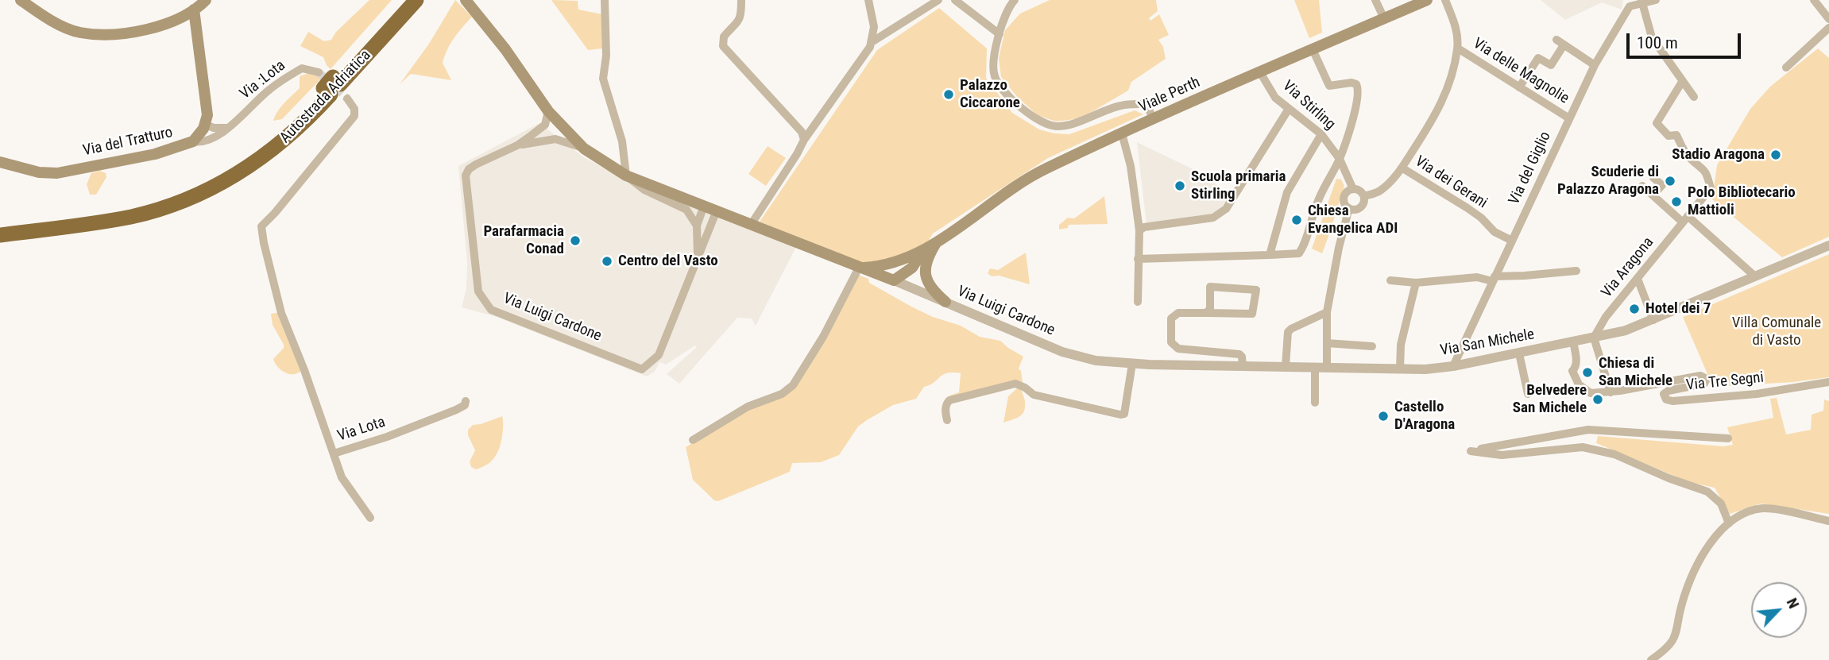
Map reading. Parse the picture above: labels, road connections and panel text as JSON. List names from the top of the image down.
{
  "streets": {
    "highway": ["Autostrada Adriatica"],
    "main road": ["Viale Perth", "Via del Tratturo", "Via Luigi Cardone"],
    "street": [
      "Via delle Magnolie",
      "Via :Lota",
      "Via Stirling",
      "Via del Giglio",
      "Via dei Gerani",
      "Via Aragona",
      "Via San Michele",
      "Via Tre Segni",
      "Via Lota"
    ]
  },
  "crossings": [
    ["Via delle Magnolie", "Via del Giglio"],
    ["Via :Lota", "Autostrada Adriatica"],
    ["Via :Lota", "Via del Tratturo"],
    ["Viale Perth", "Via Stirling"],
    ["Viale Perth", "Via Luigi Cardone"],
    ["Via del Giglio", "Via dei Gerani"],
    ["Via del Giglio", "Via San Michele"],
    ["Via Aragona", "Via San Michele"],
    ["Via Luigi Cardone", "Via San Michele"]
  ],
  "parks": ["Villa Comunale di Vasto"],
  "places": [
    "Palazzo Ciccarone",
    "Stadio Aragona",
    "Scuderie di Palazzo Aragona",
    "Scuola primaria Stirling",
    "Polo Bibliotecario Mattioli",
    "Chiesa Evangelica ADI",
    "Parafarmacia Conad",
    "Centro del Vasto",
    "Hotel dei 7",
    "Chiesa di San Michele",
    "Belvedere San Michele",
    "Castello D'Aragona"
  ],
  "scale_bar": "100 m",
  "north": "top right"
}
